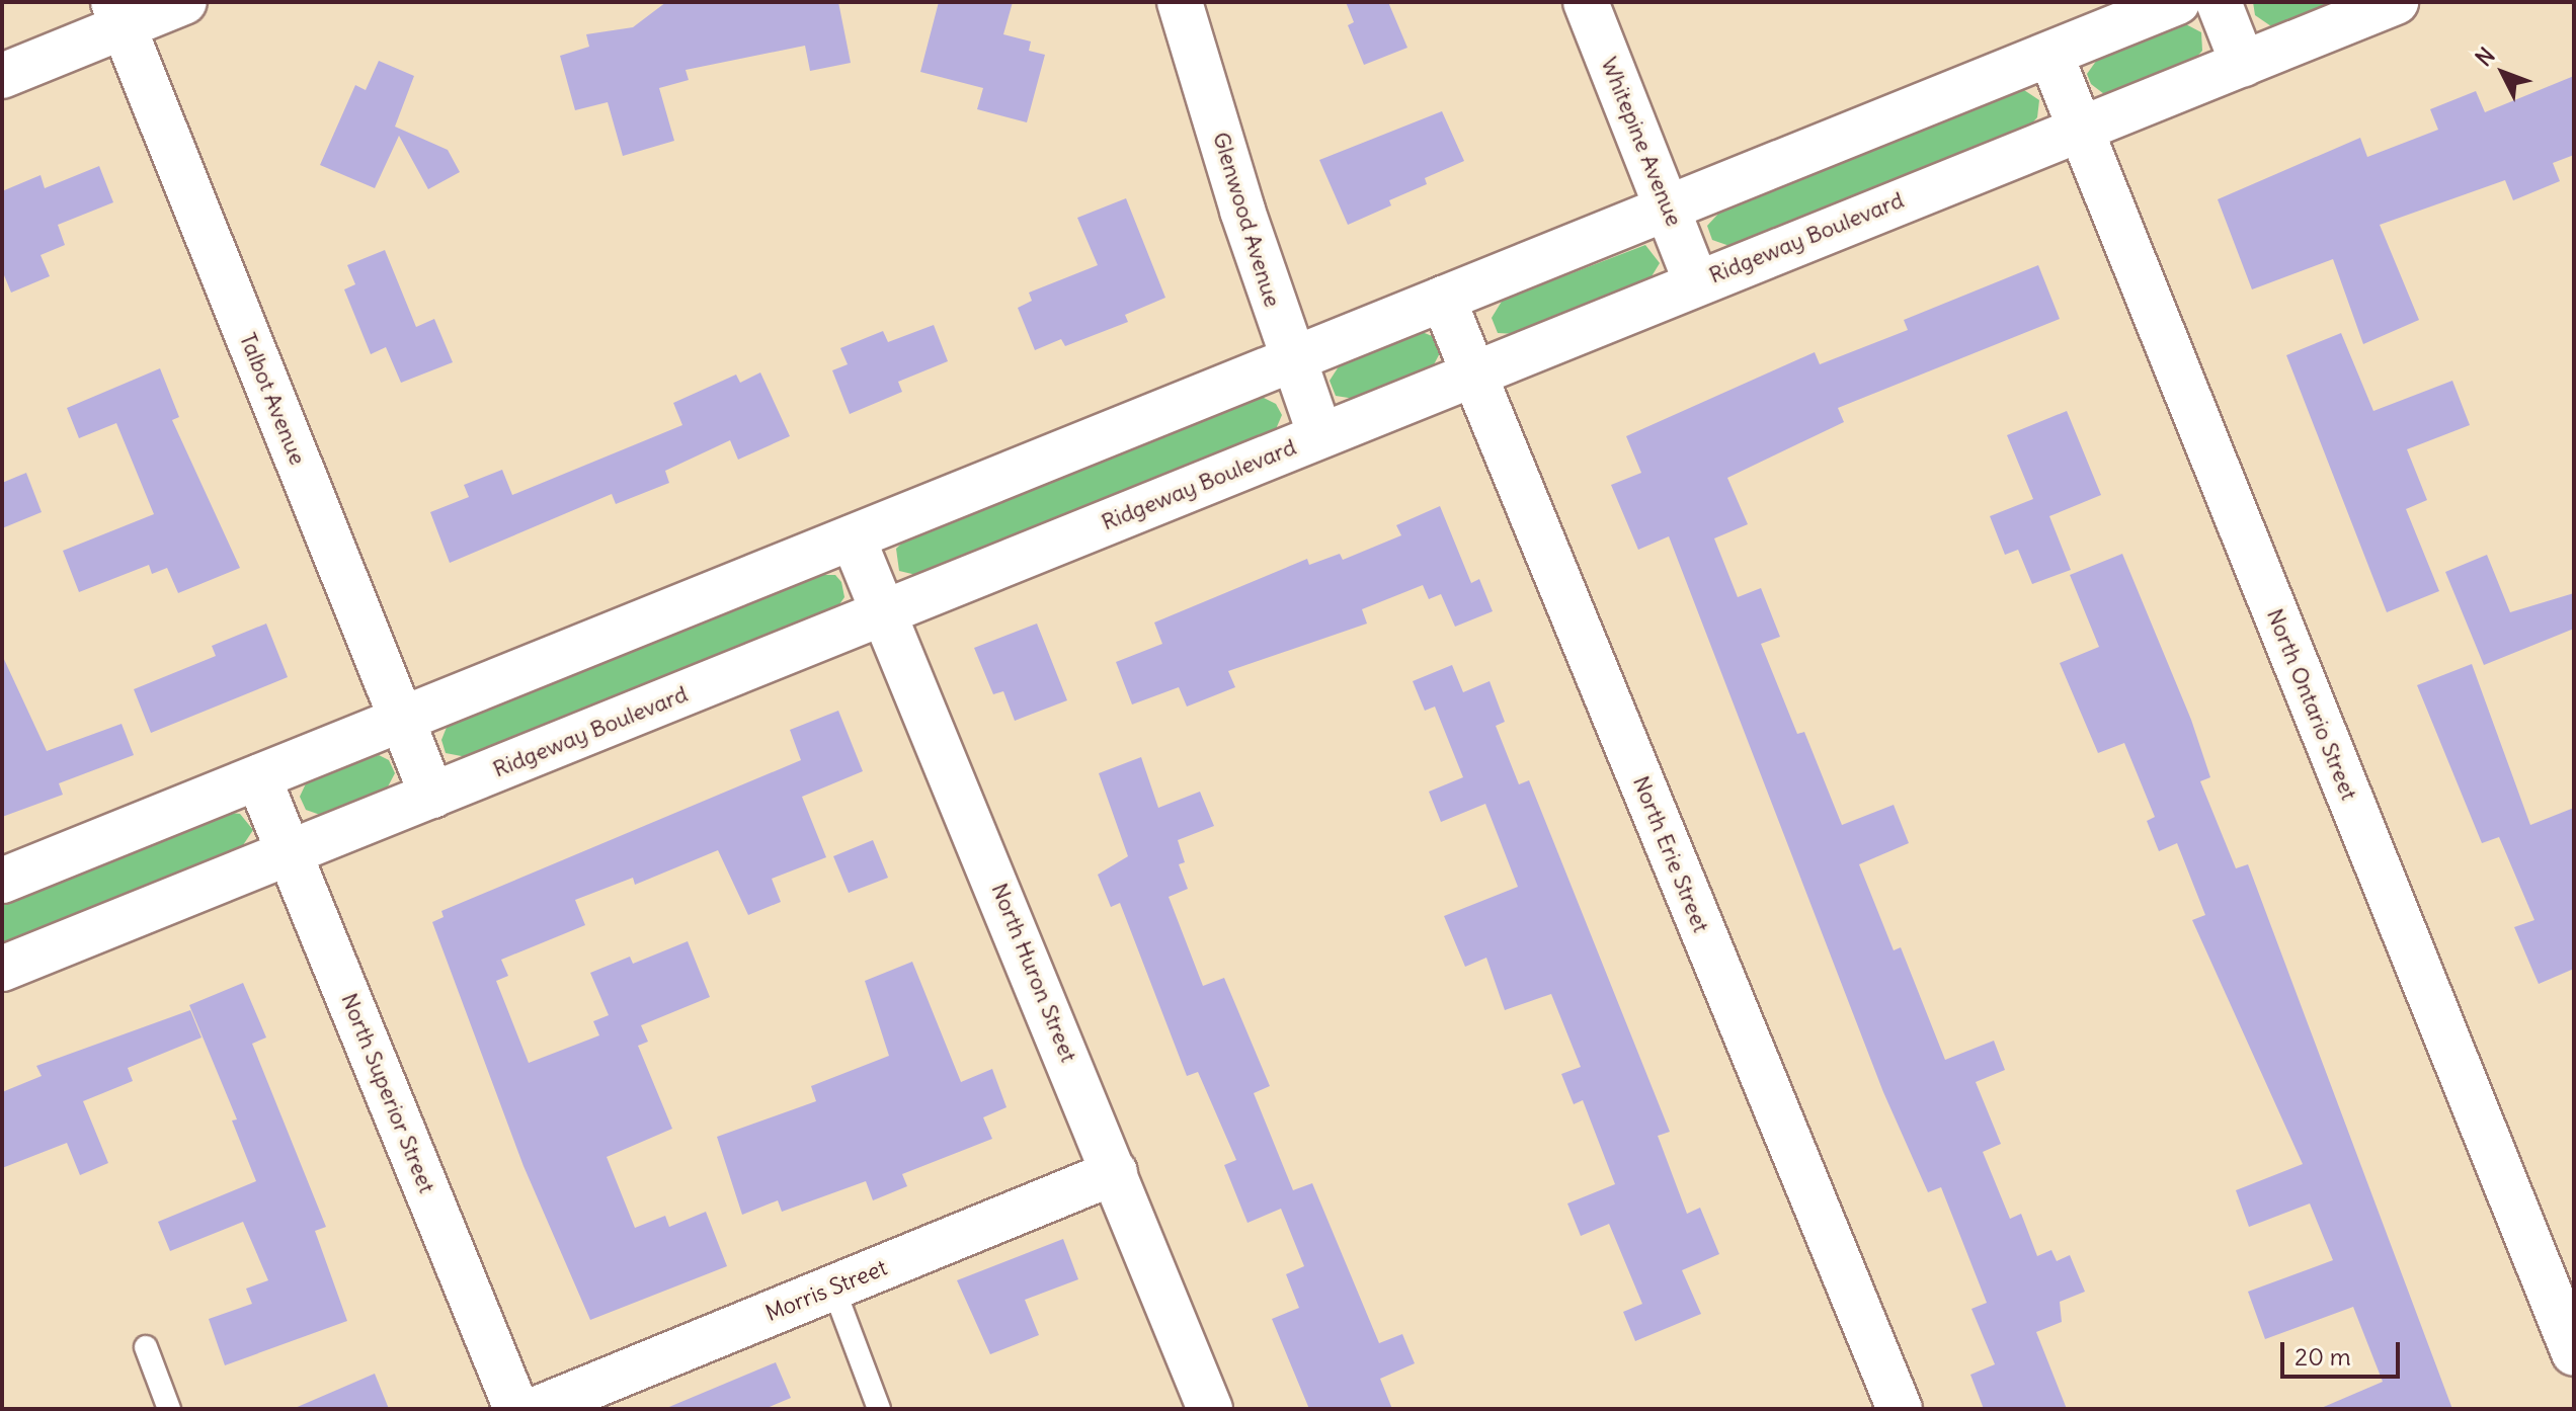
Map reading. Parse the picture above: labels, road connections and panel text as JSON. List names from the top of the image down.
{
  "streets": {
    "street": [
      "Whitepine Avenue",
      "Glenwood Avenue",
      "Ridgeway Boulevard",
      "Talbot Avenue",
      "North Ontario Street",
      "North Erie Street",
      "North Huron Street",
      "North Superior Street",
      "Morris Street"
    ]
  },
  "crossings": [
    ["Whitepine Avenue", "Ridgeway Boulevard"],
    ["Glenwood Avenue", "Ridgeway Boulevard"],
    ["Ridgeway Boulevard", "Talbot Avenue"],
    ["Ridgeway Boulevard", "North Ontario Street"],
    ["Ridgeway Boulevard", "North Erie Street"],
    ["Ridgeway Boulevard", "North Huron Street"],
    ["Ridgeway Boulevard", "North Superior Street"],
    ["North Huron Street", "Morris Street"]
  ],
  "scale_bar": "20 m",
  "north": "top left"
}
